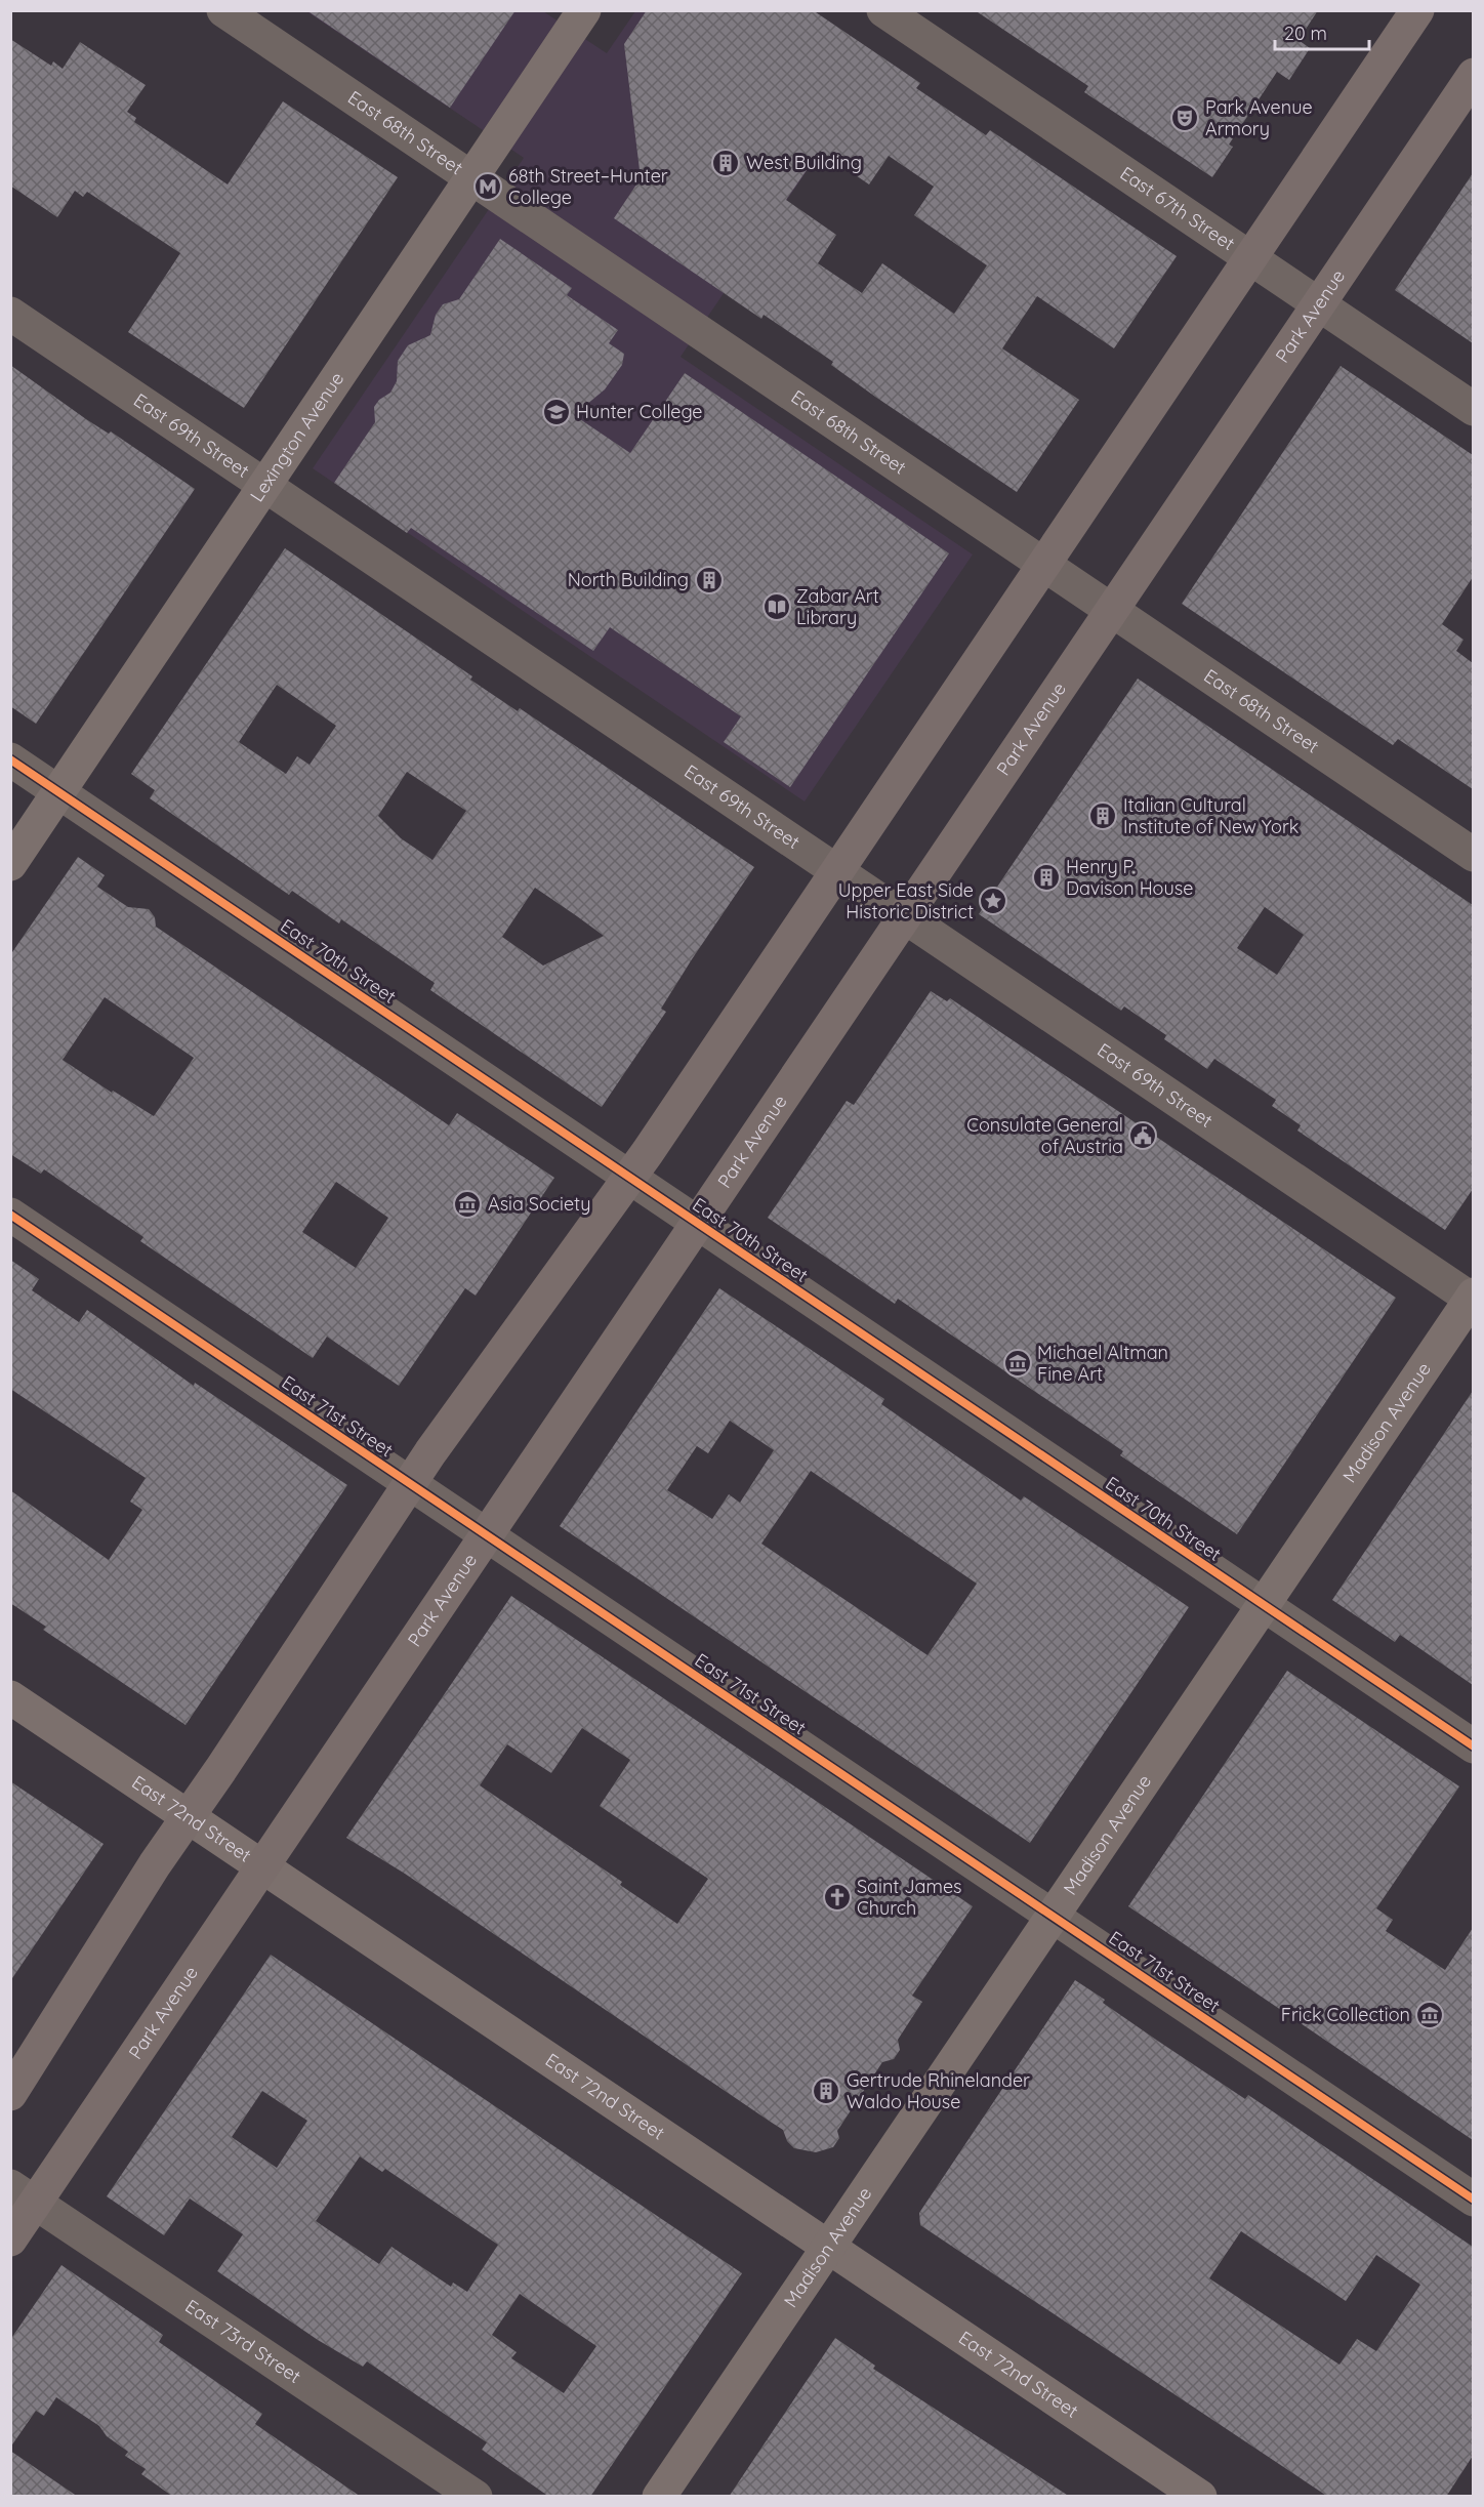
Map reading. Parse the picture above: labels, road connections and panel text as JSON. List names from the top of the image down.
{
  "streets": {
    "main road": [
      "Park Avenue",
      "Lexington Avenue",
      "Madison Avenue",
      "East 72nd Street"
    ],
    "street": [
      "East 68th Street",
      "East 67th Street",
      "East 69th Street",
      "East 70th Street",
      "East 71st Street",
      "East 73rd Street"
    ]
  },
  "crossings": [
    ["East 68th Street", "Park Avenue"],
    ["East 68th Street", "Lexington Avenue"],
    ["East 67th Street", "Park Avenue"],
    ["Park Avenue", "East 69th Street"],
    ["Park Avenue", "East 70th Street"],
    ["Park Avenue", "East 71st Street"],
    ["Park Avenue", "East 72nd Street"],
    ["Park Avenue", "East 73rd Street"],
    ["East 69th Street", "Lexington Avenue"],
    ["East 69th Street", "Madison Avenue"],
    ["Lexington Avenue", "East 70th Street"],
    ["East 70th Street", "Madison Avenue"],
    ["East 71st Street", "Madison Avenue"],
    ["Madison Avenue", "East 72nd Street"]
  ],
  "places": {
    "theatre": ["Park Avenue Armory"],
    "building": [
      "West Building",
      "North Building",
      "Italian Cultural Institute of New York",
      "Henry P. Davison House",
      "Gertrude Rhinelander Waldo House"
    ],
    "metro station": ["68th Street–Hunter College"],
    "school or university": ["Hunter College"],
    "library": ["Zabar Art Library"],
    "place": ["Upper East Side Historic District"],
    "public building": ["Consulate General of Austria"],
    "museum": ["Asia Society", "Michael Altman Fine Art", "Frick Collection"],
    "church": ["Saint James Church"]
  },
  "scale_bar": "20 m"
}
